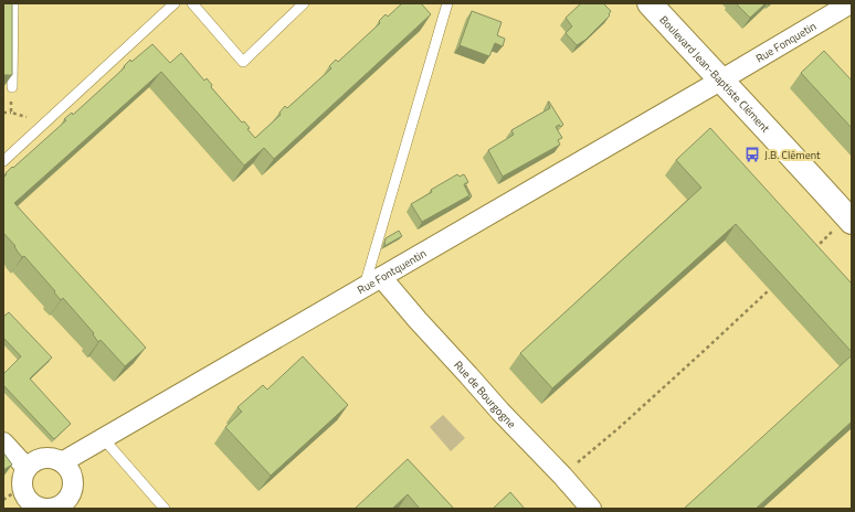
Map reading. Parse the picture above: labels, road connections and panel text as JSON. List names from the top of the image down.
{
  "streets": {
    "street": [
      "Rue Fonquetin",
      "Boulevard Jean-Baptiste Clément",
      "Rue Fontquentin",
      "Rue de Bourgogne"
    ]
  },
  "crossings": [
    ["Rue Fonquetin", "Boulevard Jean-Baptiste Clément"],
    ["Rue Fonquetin", "Rue Fontquentin"],
    ["Boulevard Jean-Baptiste Clément", "Rue Fontquentin"],
    ["Rue Fontquentin", "Rue de Bourgogne"]
  ],
  "places": {
    "bus stop": ["J.B. Clément"]
  }
}
